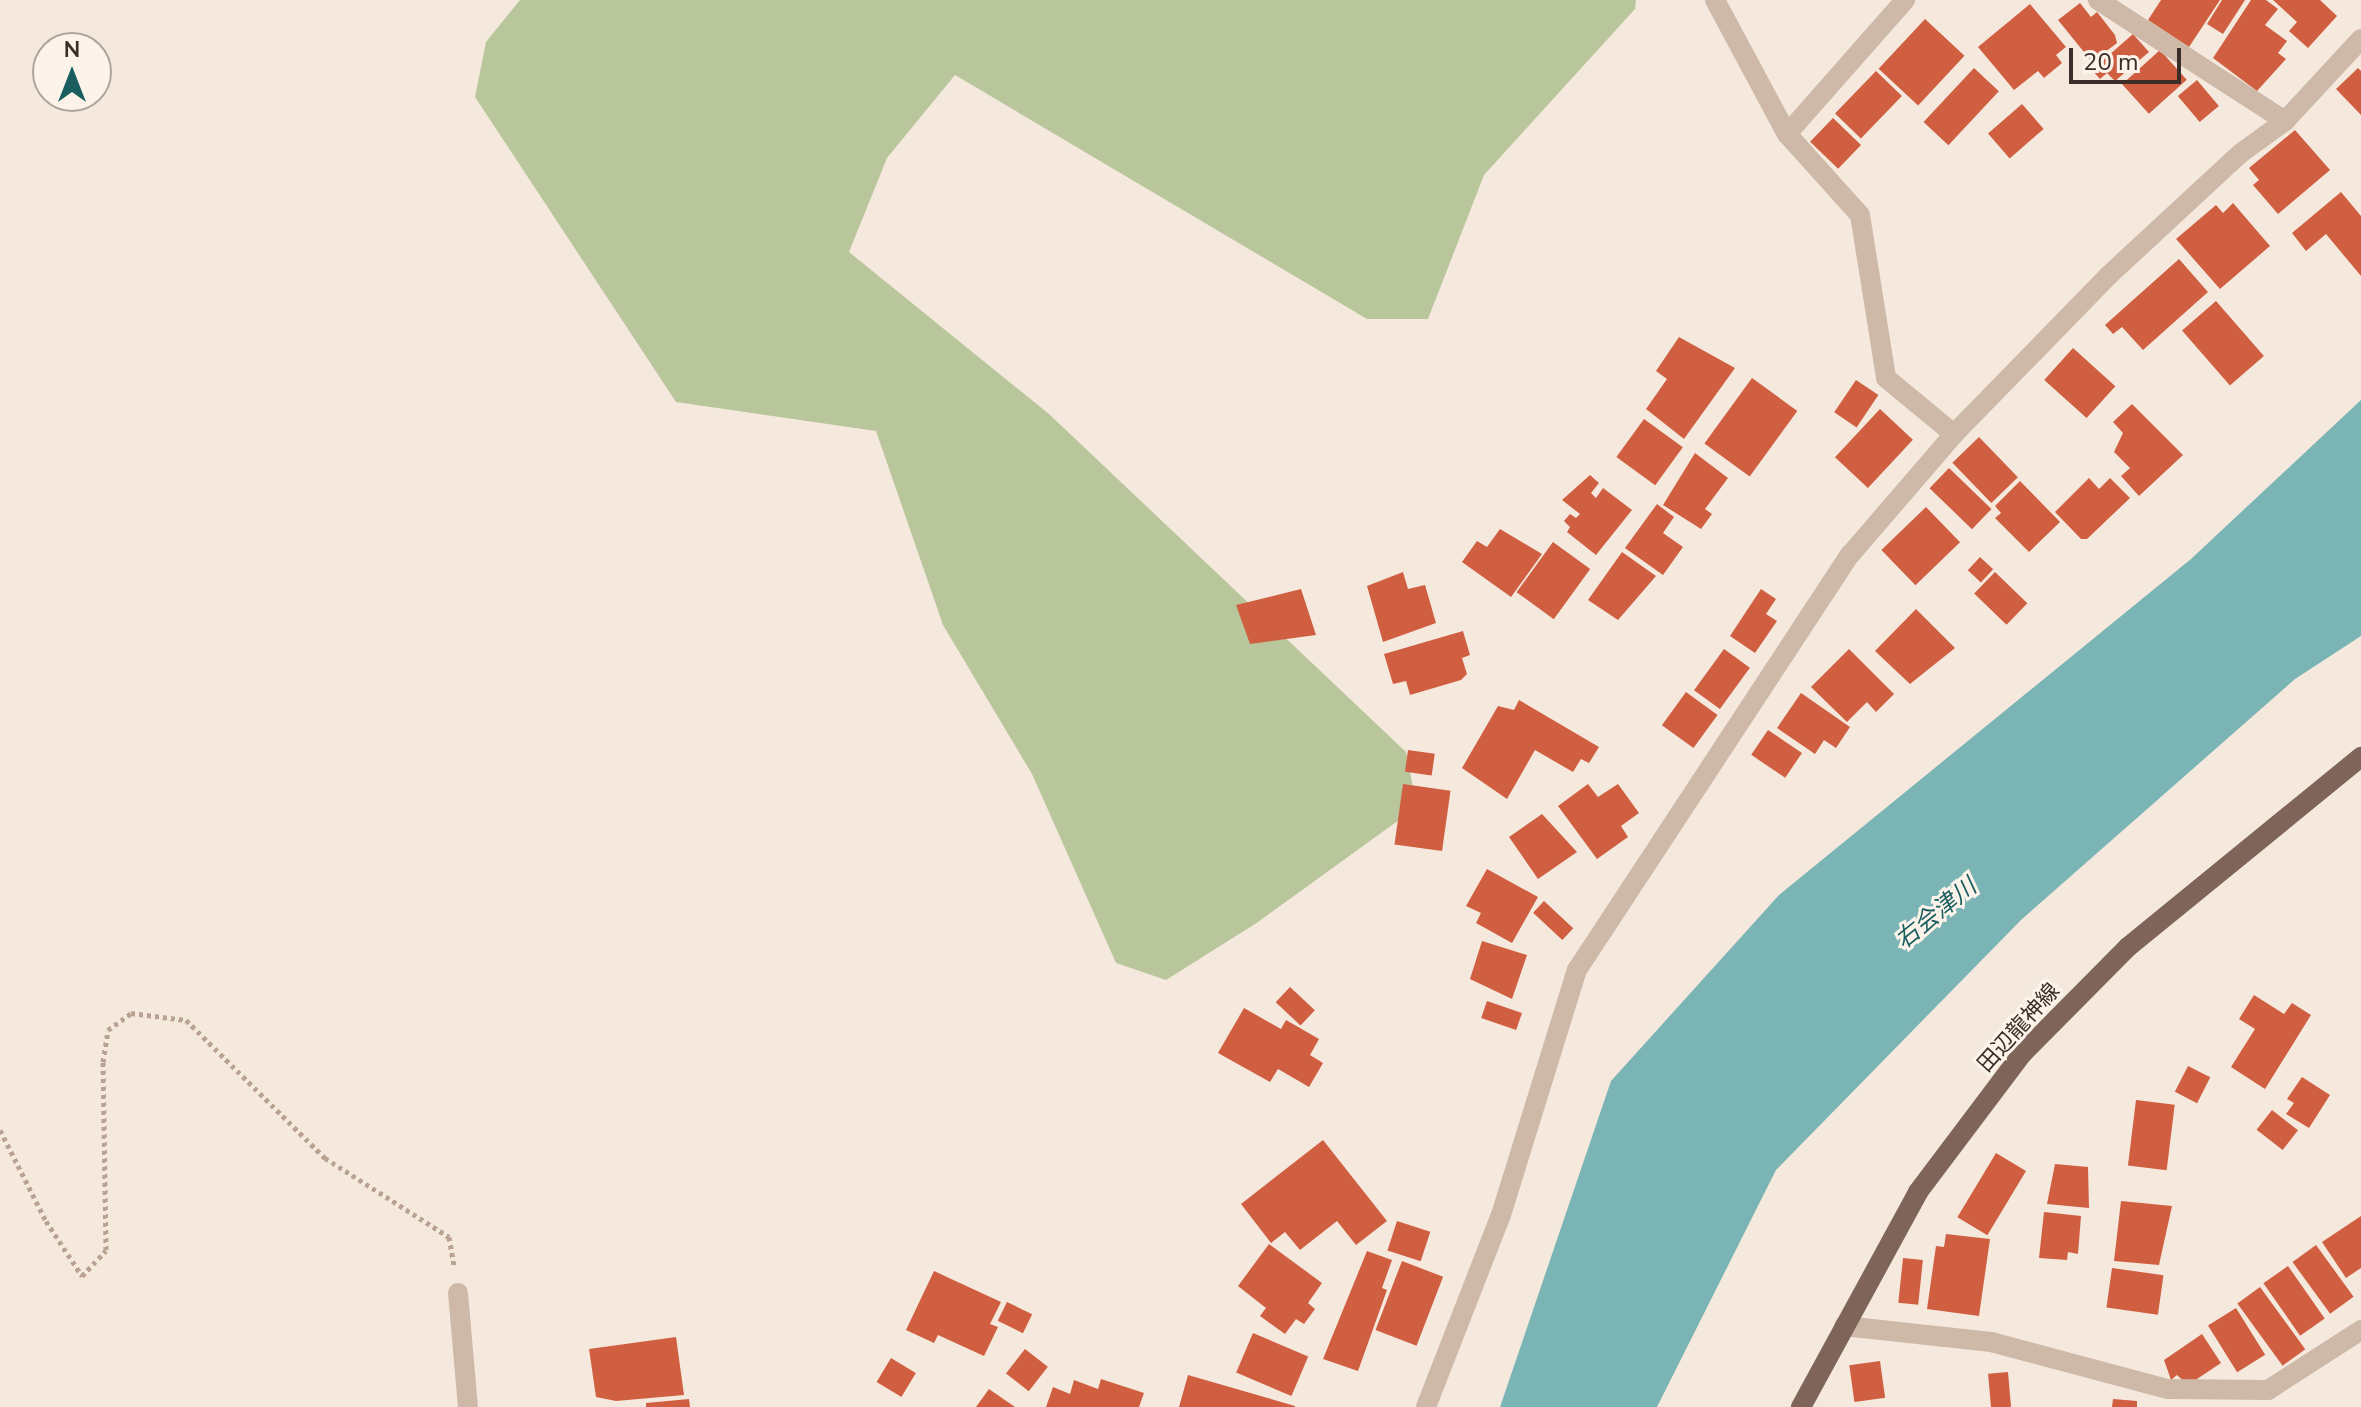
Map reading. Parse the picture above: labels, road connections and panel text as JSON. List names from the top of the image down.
{
  "streets": {
    "main road": ["田辺龍神線"]
  },
  "water": ["右会津川"],
  "scale_bar": "20 m",
  "north": "top"
}
